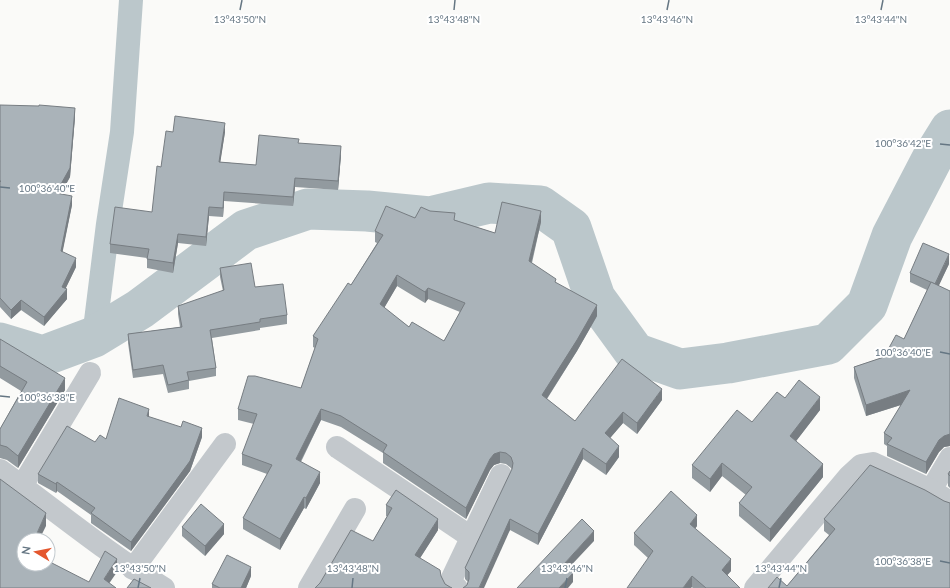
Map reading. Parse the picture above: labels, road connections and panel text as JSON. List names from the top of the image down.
{
  "north": "left",
  "coordinates": [
    "13°43'50\"N",
    "13°43'48\"N",
    "13°43'46\"N",
    "13°43'44\"N",
    "100°36'42\"E",
    "100°36'40\"E",
    "100°36'38\"E"
  ]
}
